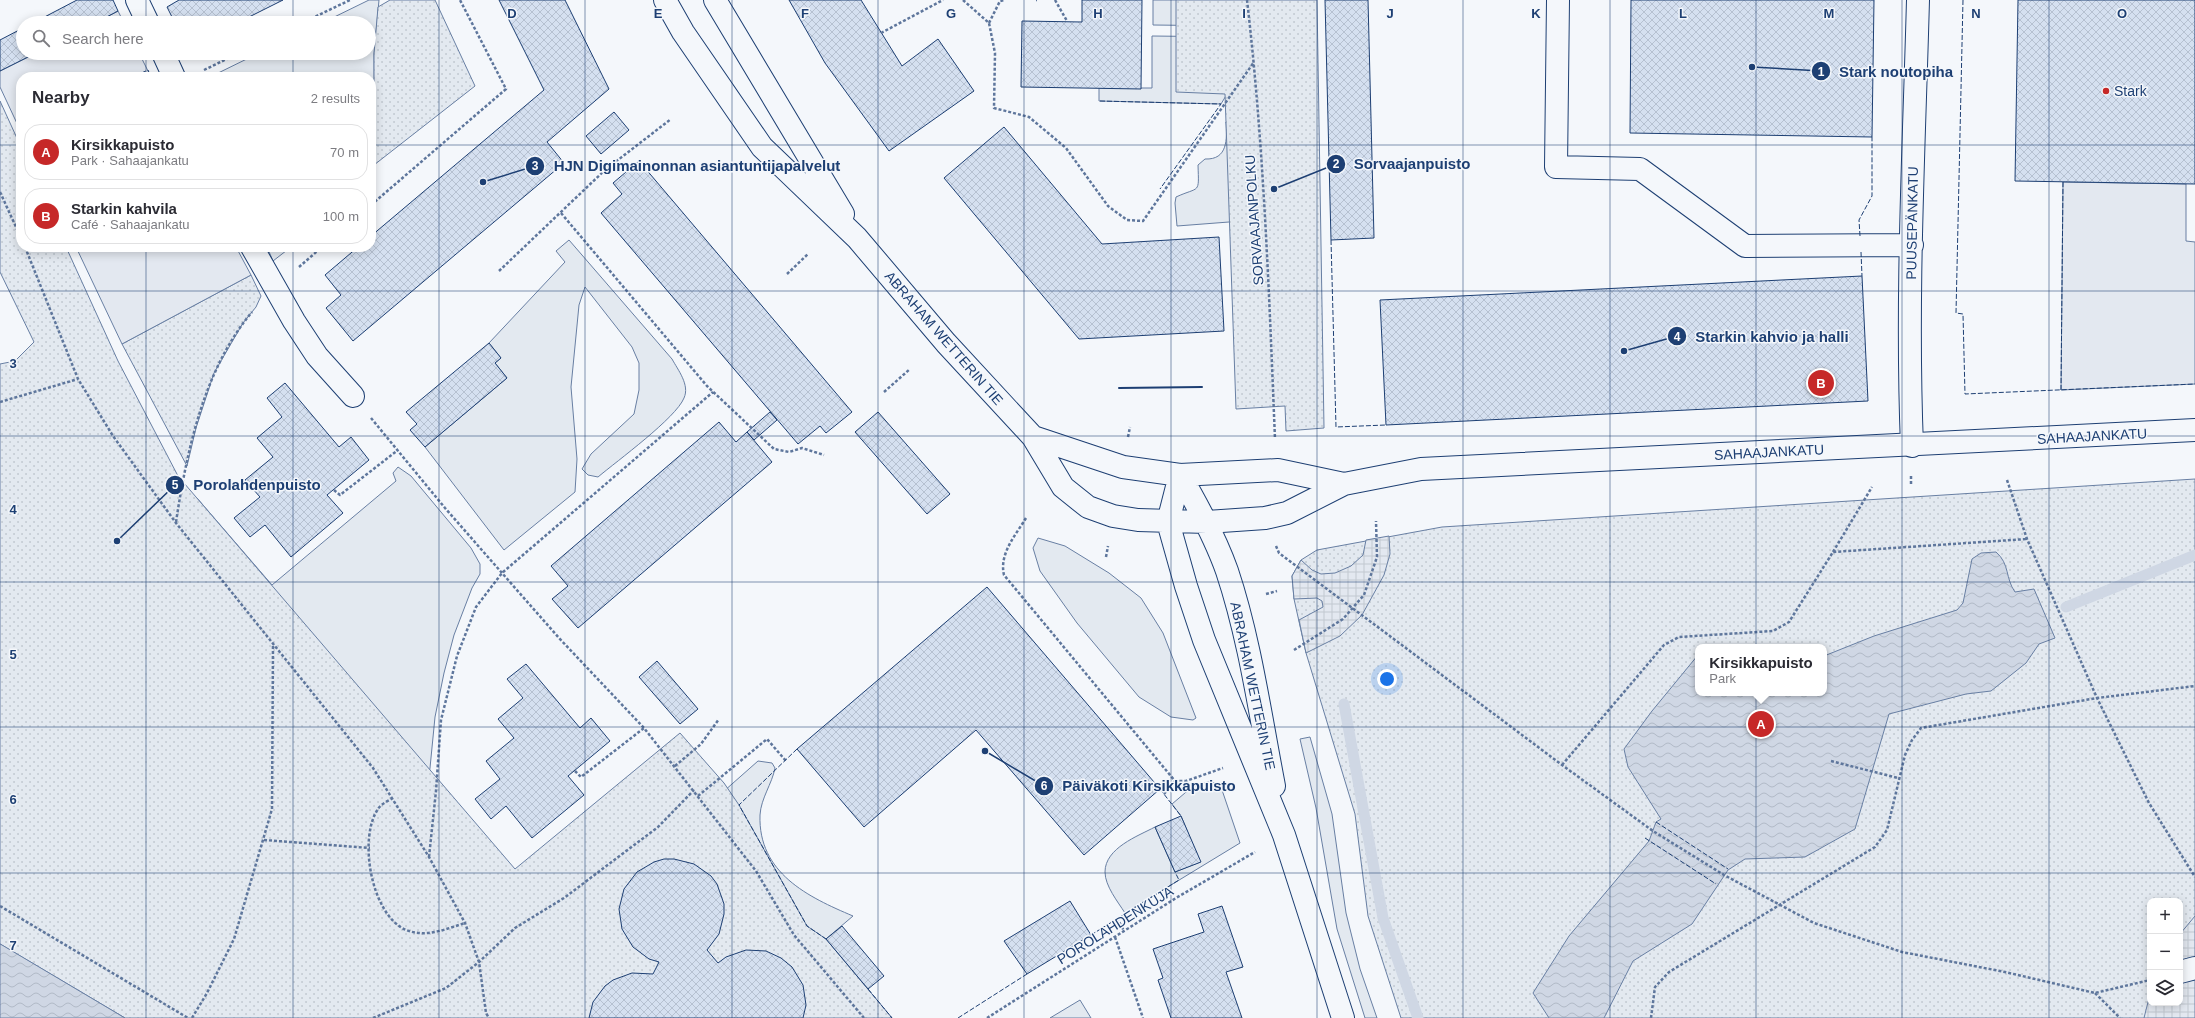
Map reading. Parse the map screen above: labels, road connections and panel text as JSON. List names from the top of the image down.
{
  "streets": {
    "main road": ["PUUSEPÄNKATU", "ABRAHAM WETTERIN TIE", "SAHAAJANKATU"],
    "path": ["SORVAAJANPOLKU", "POROLAHDENKUJA"]
  },
  "crossings": [
    ["PUUSEPÄNKATU", "SAHAAJANKATU"],
    ["ABRAHAM WETTERIN TIE", "SAHAAJANKATU"]
  ],
  "places": [
    "Stark noutopiha",
    "Stark",
    "HJN Digimainonnan asiantuntijapalvelut",
    "Sorvaajanpuisto",
    "Starkin kahvio ja halli",
    "Porolahdenpuisto",
    "Päiväkoti Kirsikkapuisto"
  ],
  "page": {
    "search": "Search here",
    "heading": ["Nearby", "2 results"],
    "list": [
      {
        "mark": "A",
        "name": "Kirsikkapuisto",
        "note": "Park · Sahaajankatu",
        "value": "70 m"
      },
      {
        "mark": "B",
        "name": "Starkin kahvila",
        "note": "Café · Sahaajankatu",
        "value": "100 m"
      }
    ],
    "pins": ["B", "A"],
    "popup": ["Kirsikkapuisto", "Park"],
    "map_buttons": ["+", "−"]
  },
  "grid": {
    "columns": [
      "D",
      "E",
      "F",
      "G",
      "H",
      "I",
      "J",
      "K",
      "L",
      "M",
      "N",
      "O"
    ],
    "rows": [
      "3",
      "4",
      "5",
      "6",
      "7"
    ]
  }
}
